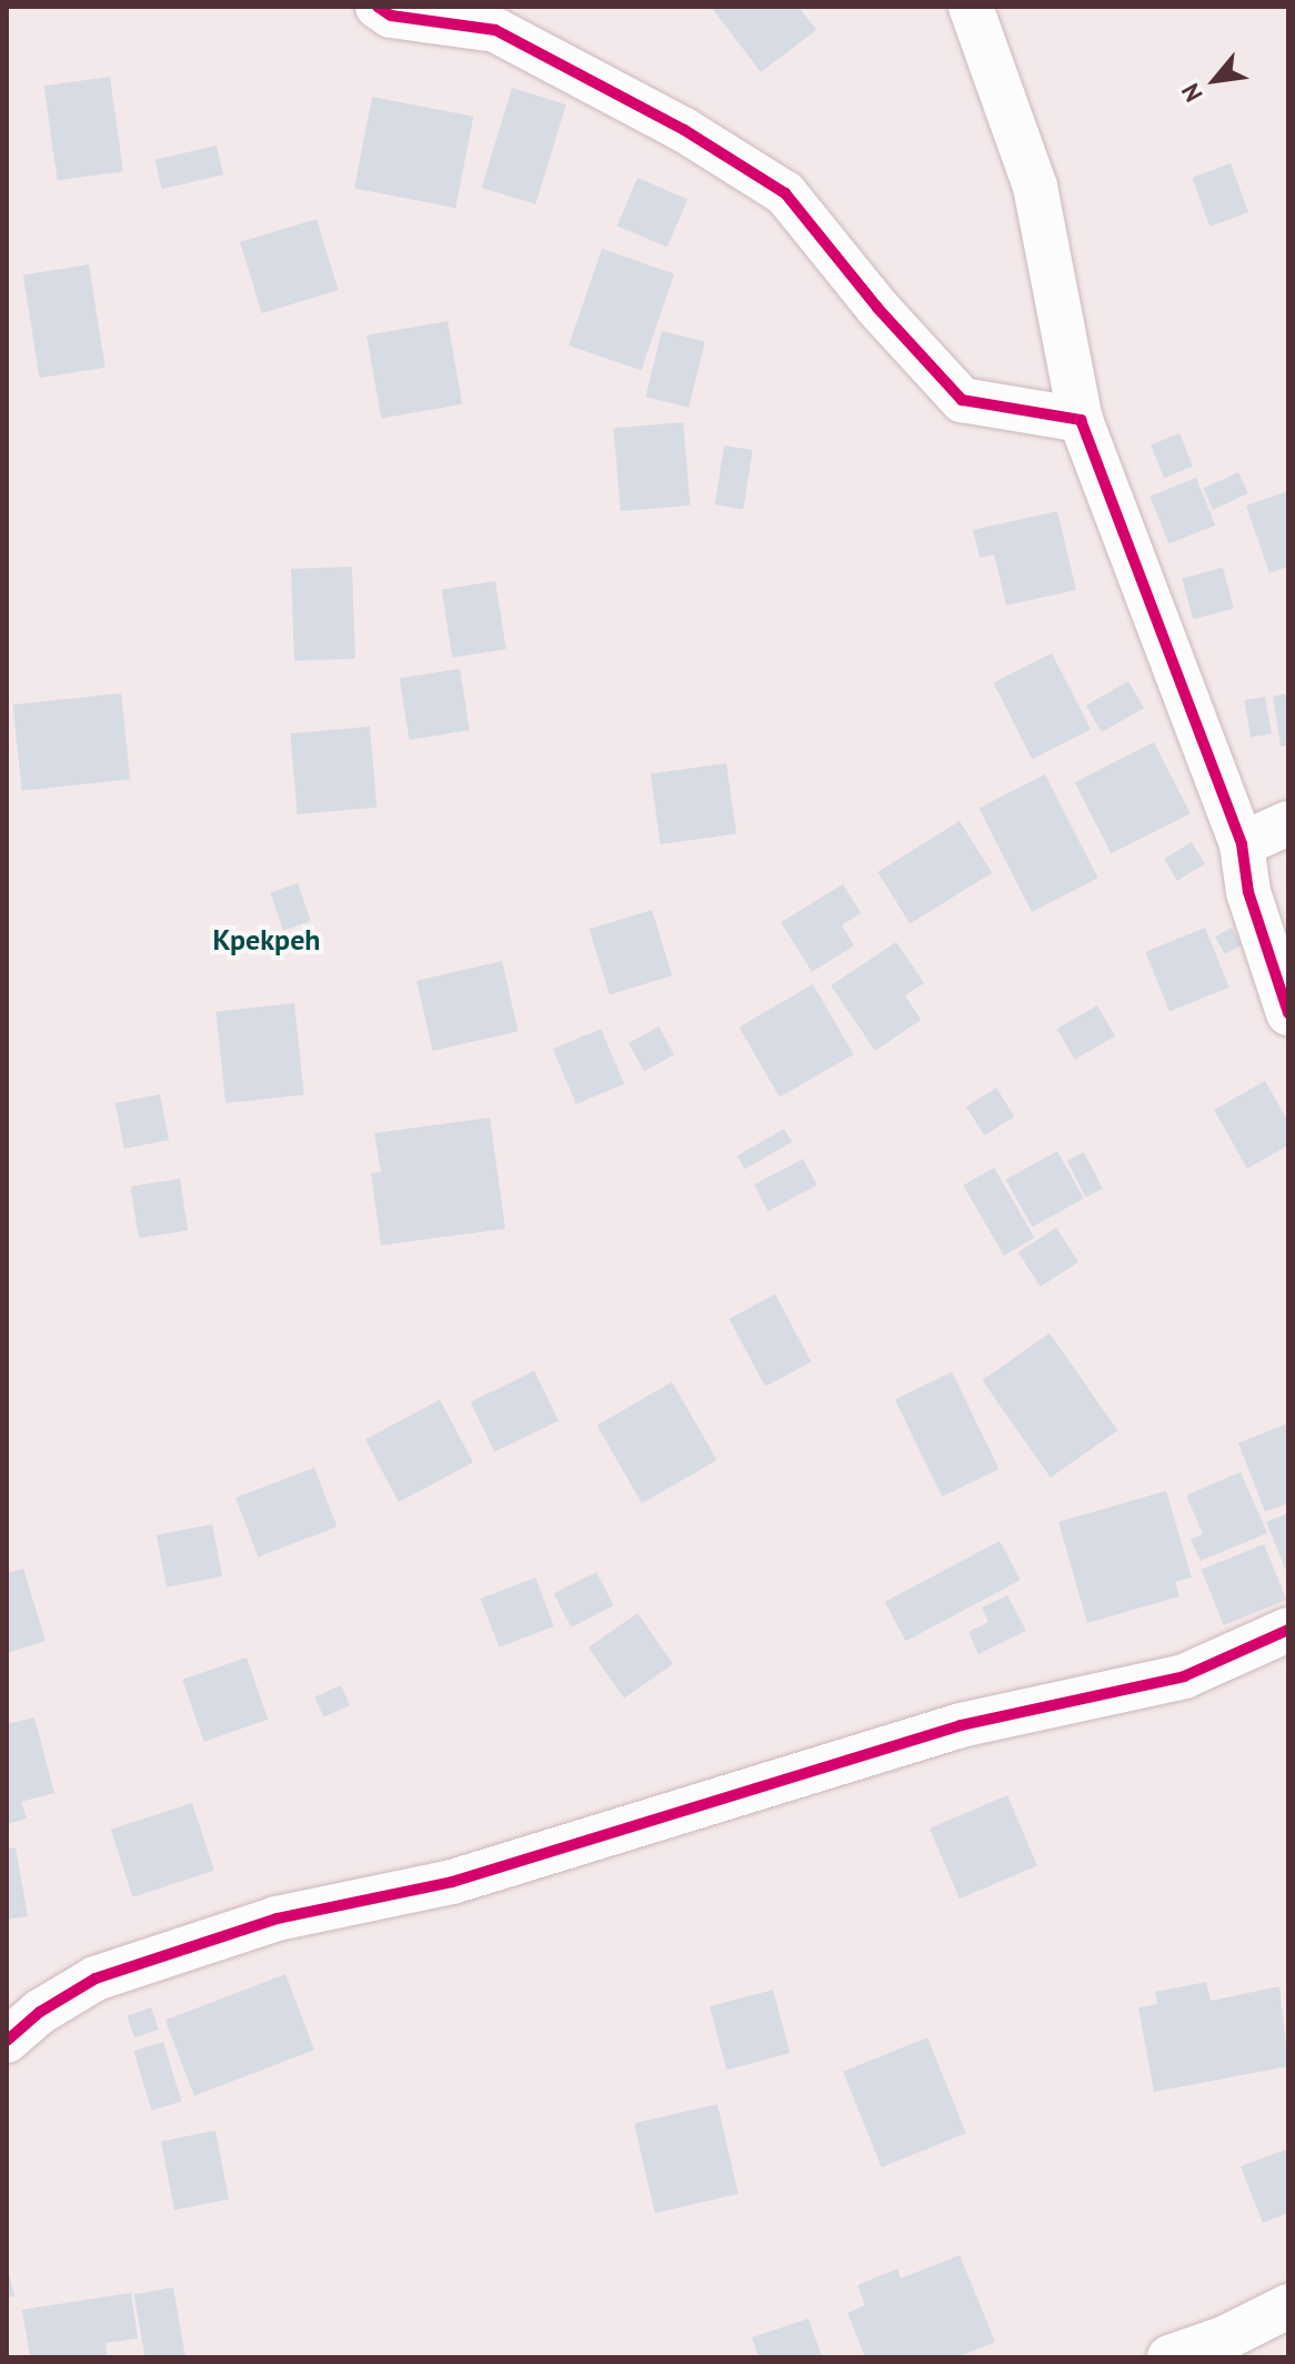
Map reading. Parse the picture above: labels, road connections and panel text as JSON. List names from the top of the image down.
{
  "districts": ["Kpekpeh"],
  "north": "bottom left"
}
